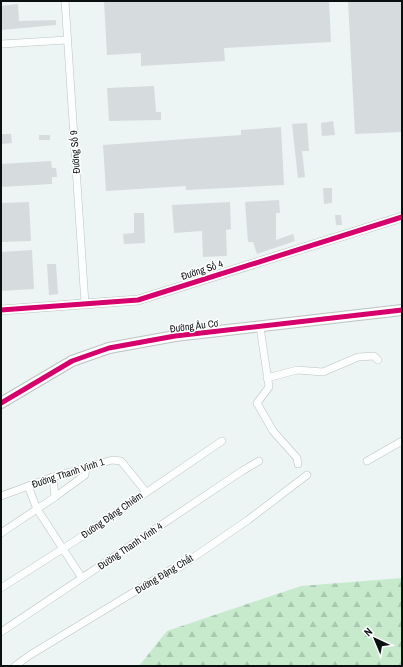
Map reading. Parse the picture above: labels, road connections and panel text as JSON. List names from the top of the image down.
{
  "streets": {
    "main road": ["Đường Âu Cơ"],
    "street": [
      "Đường Số 9",
      "Đường Số 4",
      "Đường Thanh Vinh 1",
      "Đường Đặng Chiêm",
      "Đường Thanh Vinh 4",
      "Đường Đặng Chất"
    ]
  },
  "crossings": [
    ["Đường Số 9", "Đường Số 4"],
    ["Đường Thanh Vinh 1", "Đường Đặng Chiêm"]
  ],
  "north": "top left"
}
